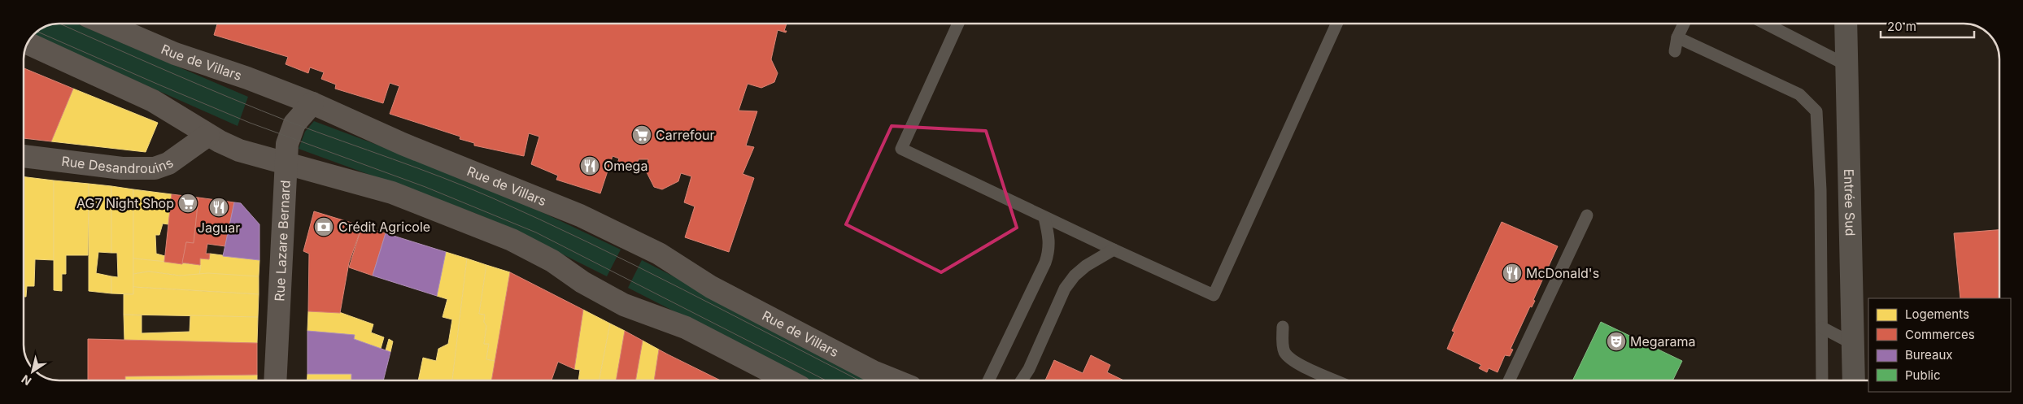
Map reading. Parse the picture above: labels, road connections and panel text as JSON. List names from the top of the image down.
{
  "streets": {
    "street": [
      "Rue de Villars",
      "Rue Desandrouins",
      "Entrée Sud",
      "Rue Lazare Bernard"
    ]
  },
  "crossings": [
    ["Rue de Villars", "Rue Lazare Bernard"]
  ],
  "places": {
    "supermarket": ["Carrefour", "AG7 Night Shop"],
    "restaurant": ["Omega", "Jaguar", "McDonald's"],
    "bank": ["Crédit Agricole"],
    "theatre": ["Megarama"]
  },
  "legend": [
    "Logements",
    "Commerces",
    "Bureaux",
    "Public"
  ],
  "scale_bar": "20 m",
  "north": "bottom left"
}
